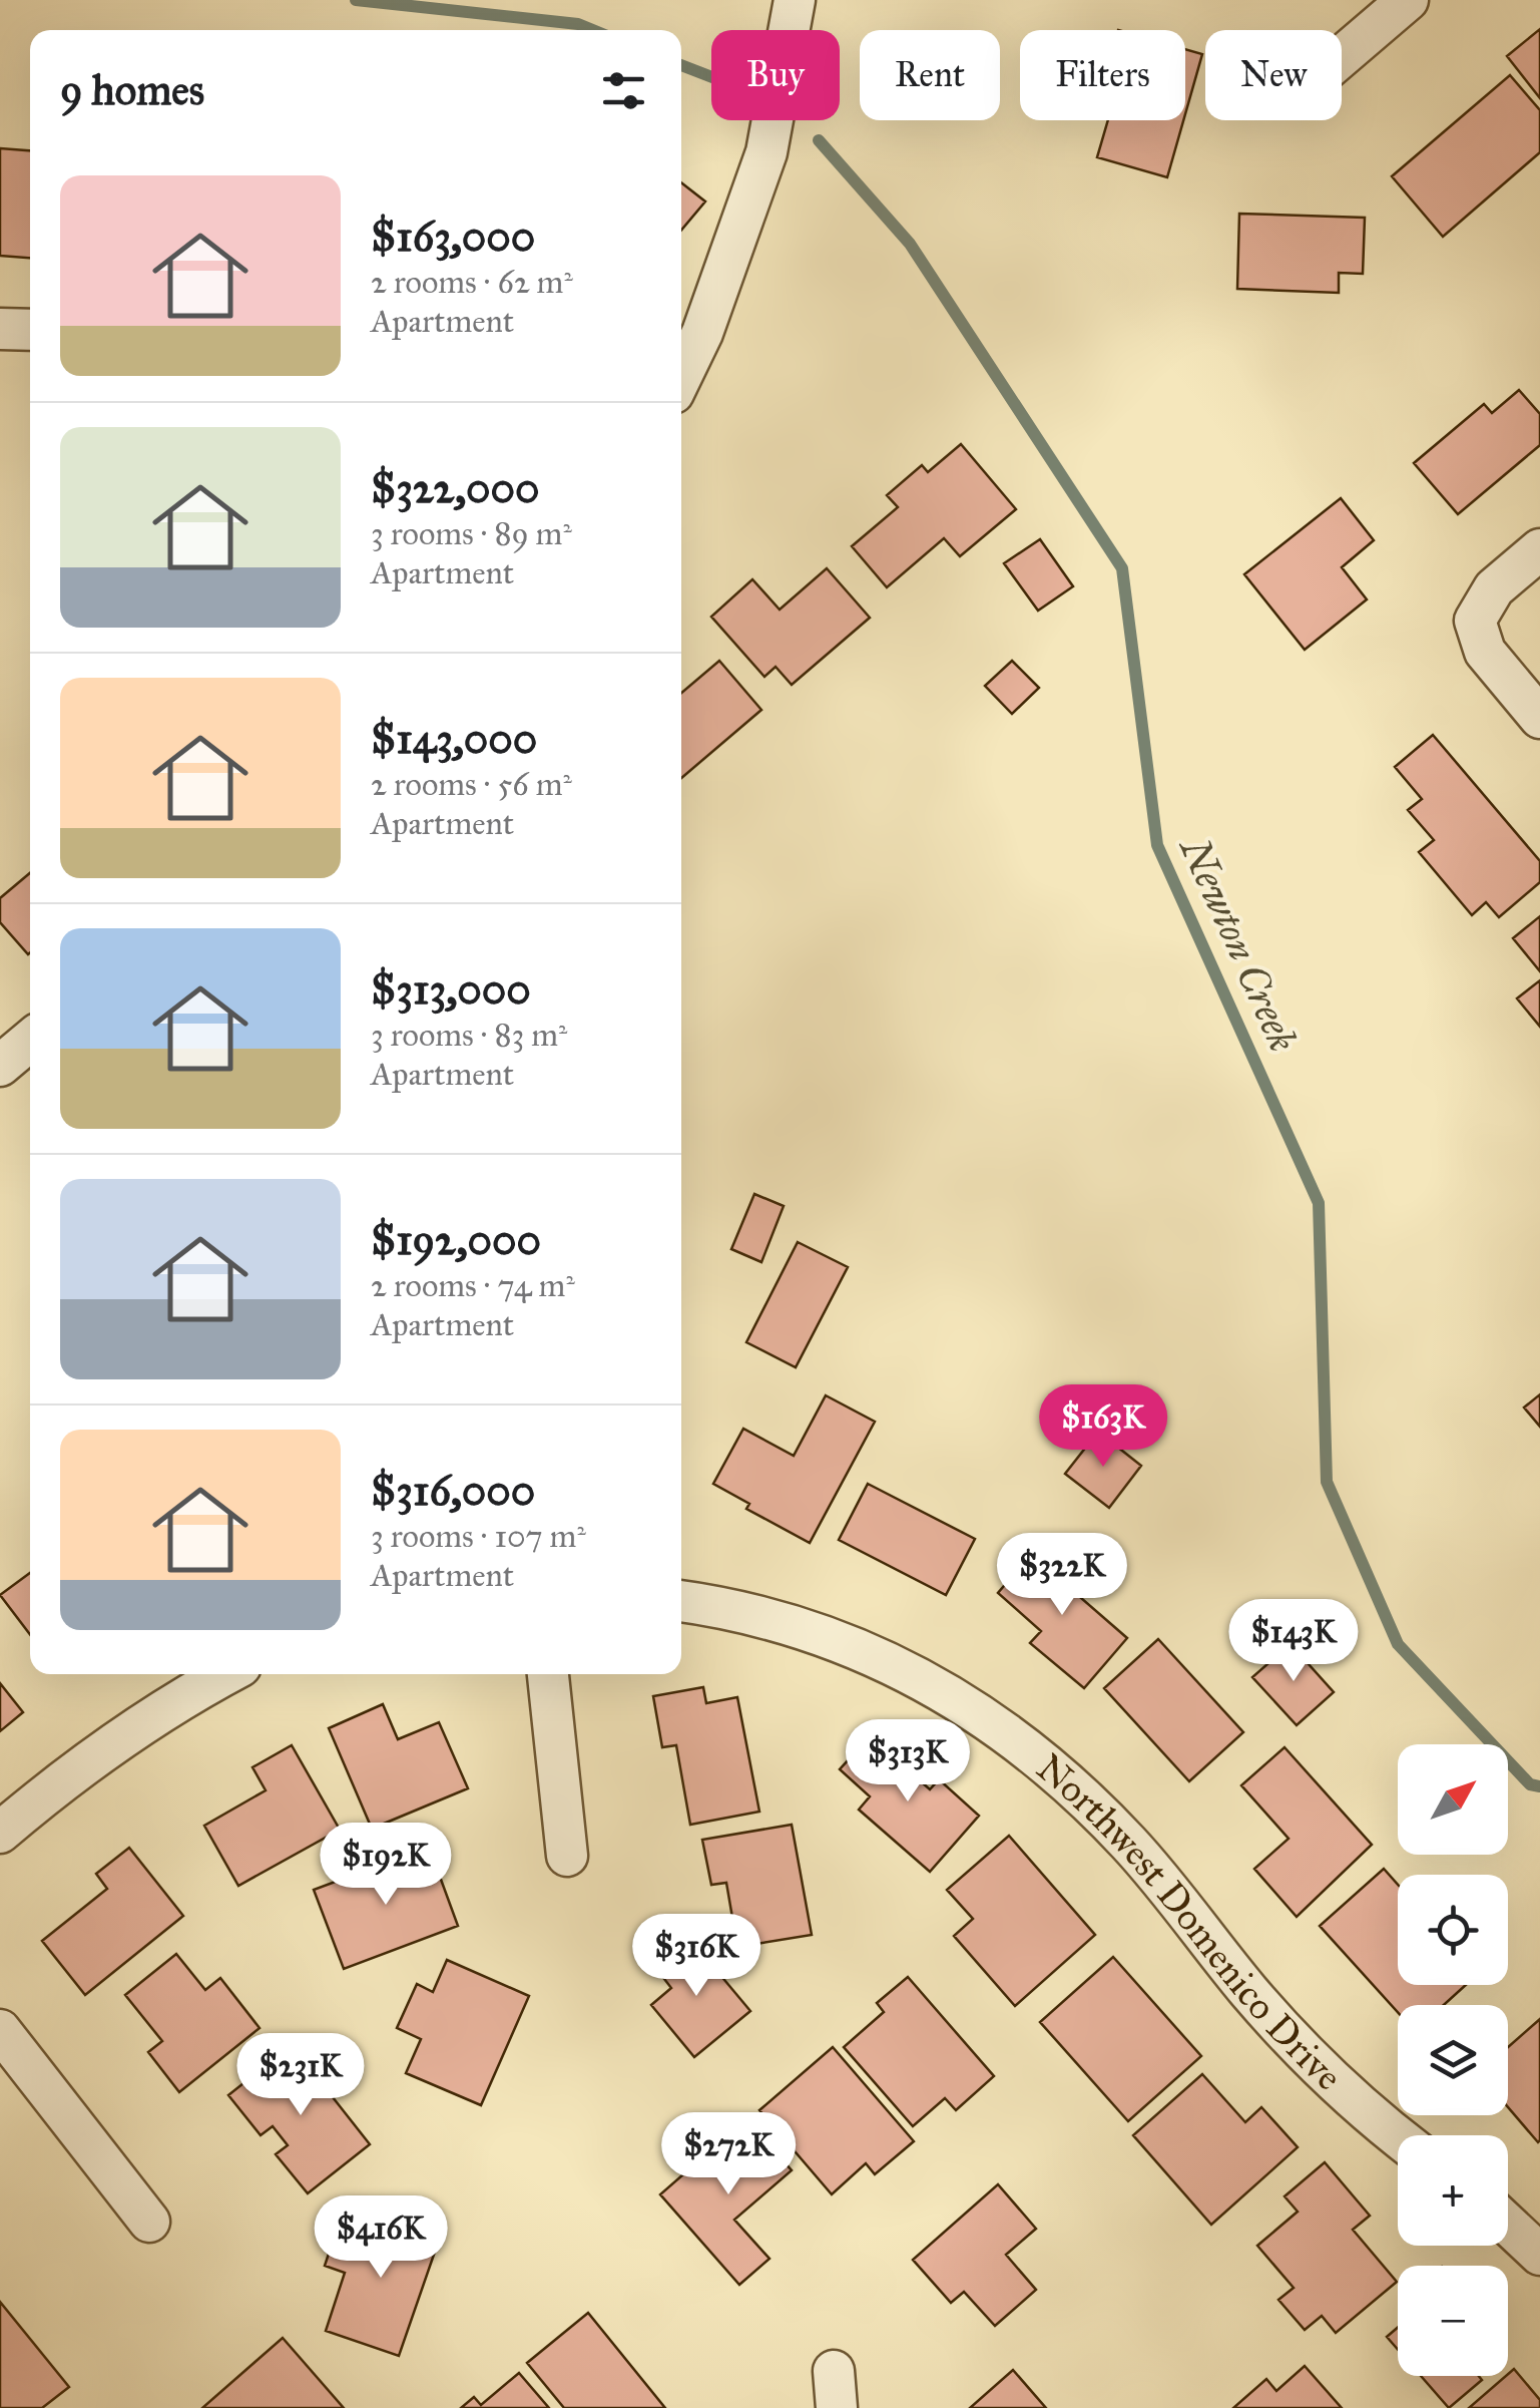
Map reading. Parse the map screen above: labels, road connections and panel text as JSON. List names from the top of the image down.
{
  "streets": {
    "street": ["Northwest Domenico Drive"]
  },
  "water": ["Newton Creek"],
  "north": "top right",
  "page": {
    "chip": [
      "Buy",
      "Rent",
      "Filters",
      "New"
    ],
    "heading": "9 homes",
    "list": [
      {
        "name": "$163,000",
        "note": "2 rooms · 62 m² · Apartment"
      },
      {
        "name": "$322,000",
        "note": "3 rooms · 89 m² · Apartment"
      },
      {
        "name": "$143,000",
        "note": "2 rooms · 56 m² · Apartment"
      },
      {
        "name": "$313,000",
        "note": "3 rooms · 83 m² · Apartment"
      },
      {
        "name": "$192,000",
        "note": "2 rooms · 74 m² · Apartment"
      },
      {
        "name": "$316,000",
        "note": "3 rooms · 107 m² · Apartment"
      }
    ],
    "price": [
      "$163K",
      "$322K",
      "$143K",
      "$313K",
      "$192K",
      "$316K",
      "$231K",
      "$272K",
      "$416K"
    ],
    "map_buttons": ["+", "−"]
  }
}
